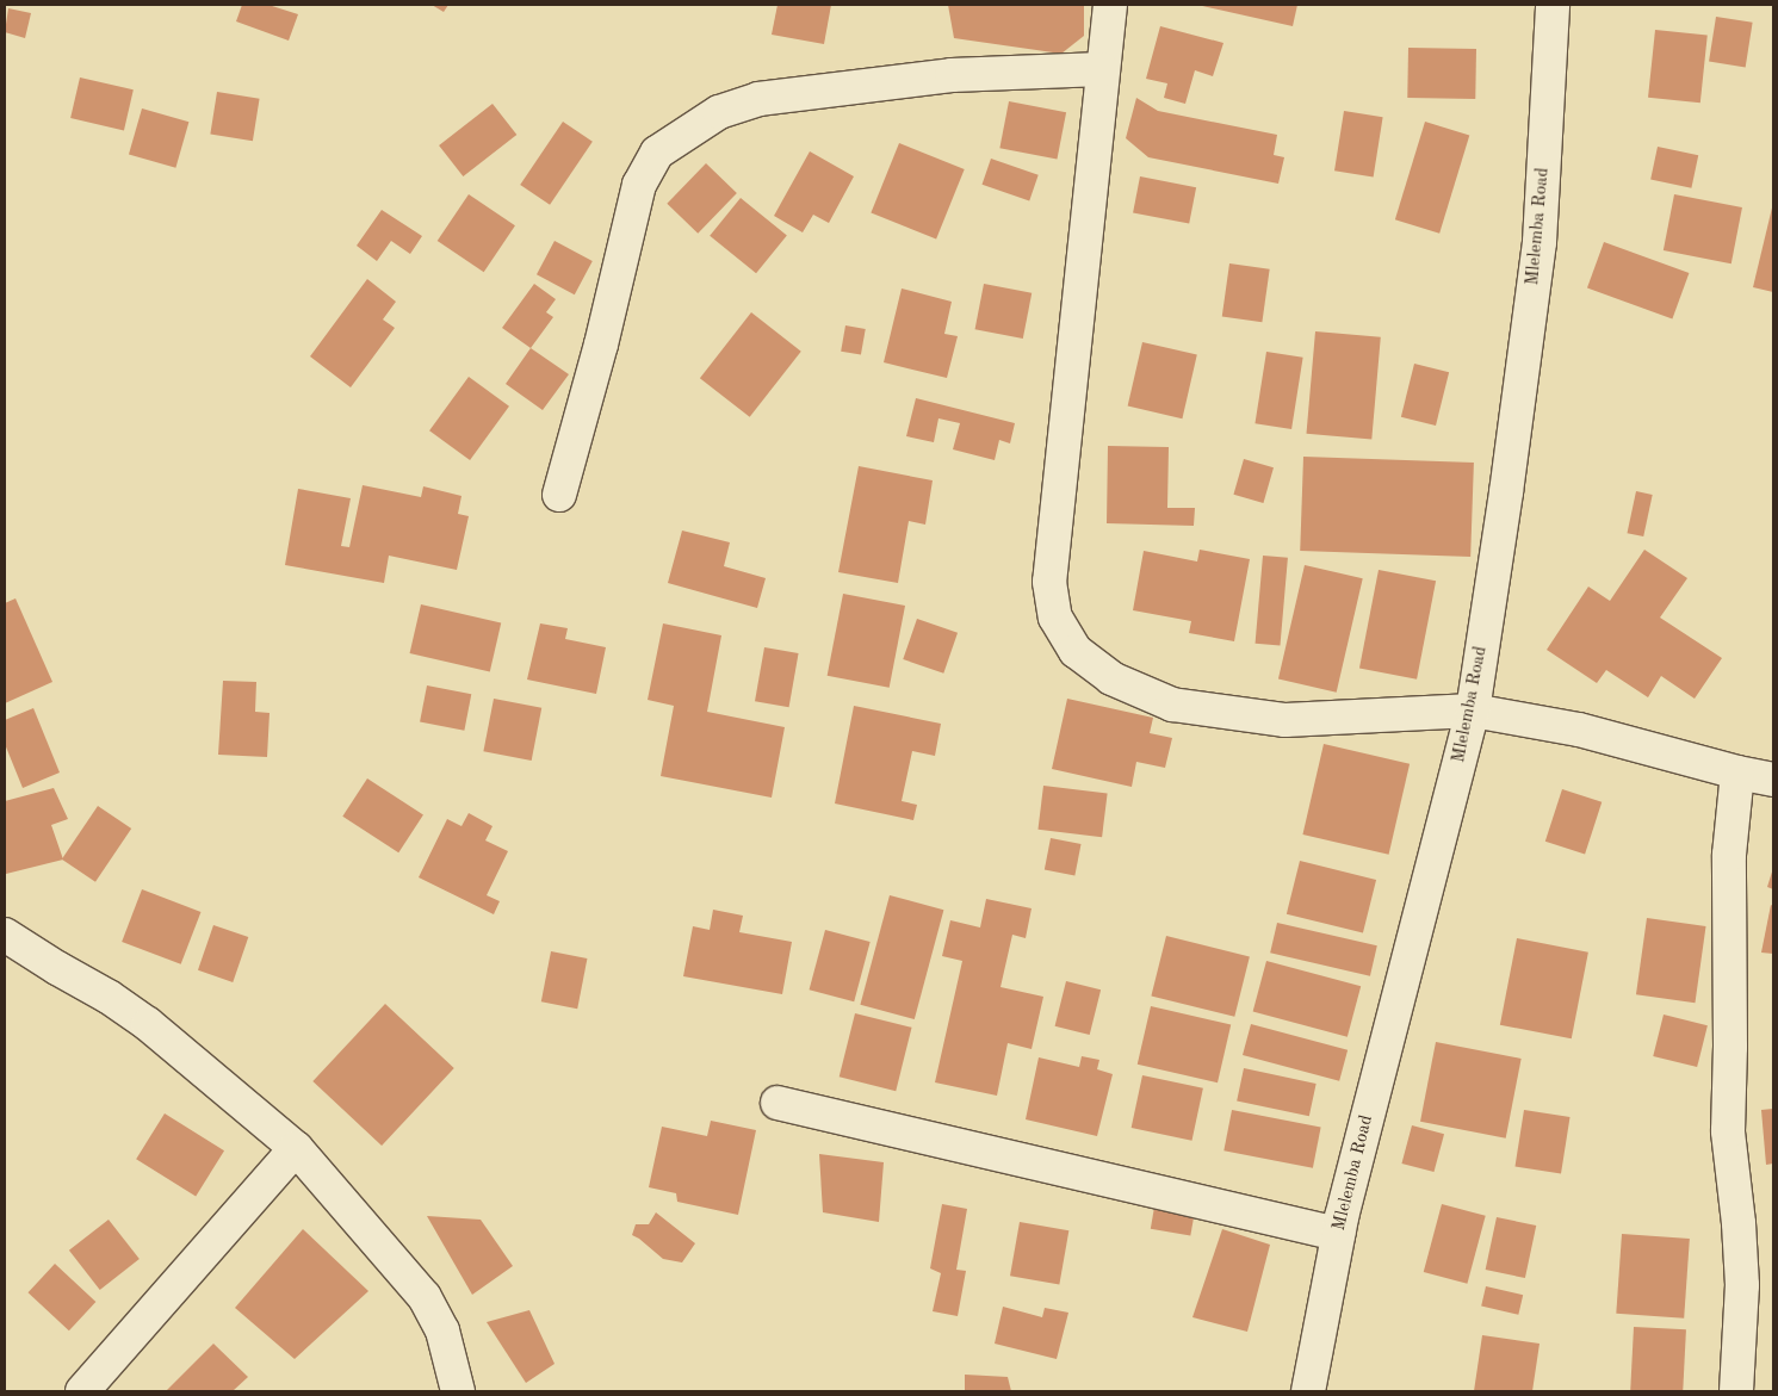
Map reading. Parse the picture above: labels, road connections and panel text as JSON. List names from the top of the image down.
{
  "streets": {
    "street": ["Mlelemba Road"]
  }
}
